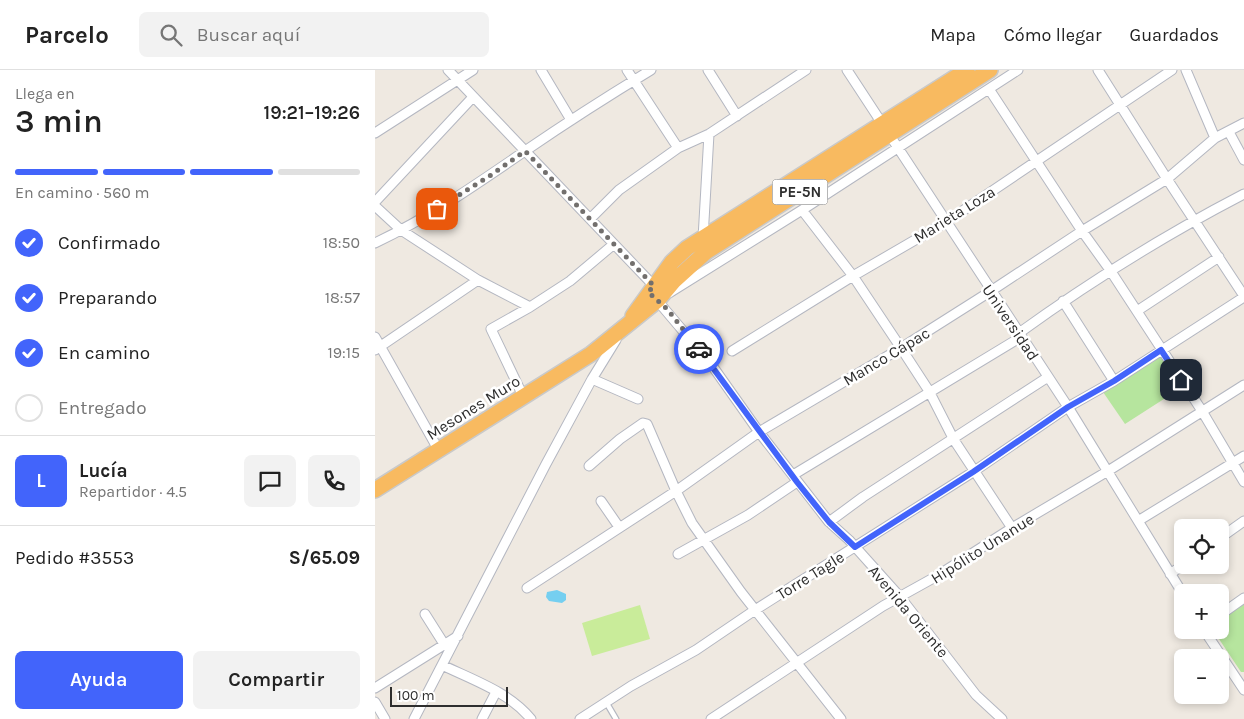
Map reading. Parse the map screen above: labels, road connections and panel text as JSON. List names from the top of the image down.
{
  "streets": {
    "highway": ["PE-5N", "Mesones Muro"],
    "street": [
      "Marieta Loza",
      "Universidad",
      "Manco Cápac",
      "Hipólito Unanue",
      "Torre Tagle",
      "Avenida Oriente"
    ]
  },
  "crossings": [
    ["PE-5N", "Universidad"],
    ["PE-5N", "Mesones Muro"],
    ["PE-5N", "Avenida Oriente"],
    ["Marieta Loza", "Universidad"],
    ["Universidad", "Manco Cápac"],
    ["Universidad", "Hipólito Unanue"],
    ["Universidad", "Torre Tagle"],
    ["Manco Cápac", "Avenida Oriente"],
    ["Hipólito Unanue", "Avenida Oriente"],
    ["Torre Tagle", "Avenida Oriente"]
  ],
  "scale_bar": "100 m",
  "page": {
    "header": "Parcelo",
    "search": "Buscar aquí",
    "nav": ["Mapa", "Cómo llegar", "Guardados"],
    "heading": ["3 min", "Llega en", "19:21–19:26"],
    "panel": [
      "Lucía",
      "Repartidor · 4.5",
      "Pedido #3553",
      "S/65.09"
    ],
    "bar": "En camino · 560 m",
    "list": [
      ["Confirmado", "18:50"],
      ["Preparando", "18:57"],
      ["En camino", "19:15"],
      "Entregado"
    ],
    "round": "L",
    "map_buttons": ["+", "−"],
    "buttons": ["Ayuda", "Compartir"],
    "scale": "100 m"
  }
}
